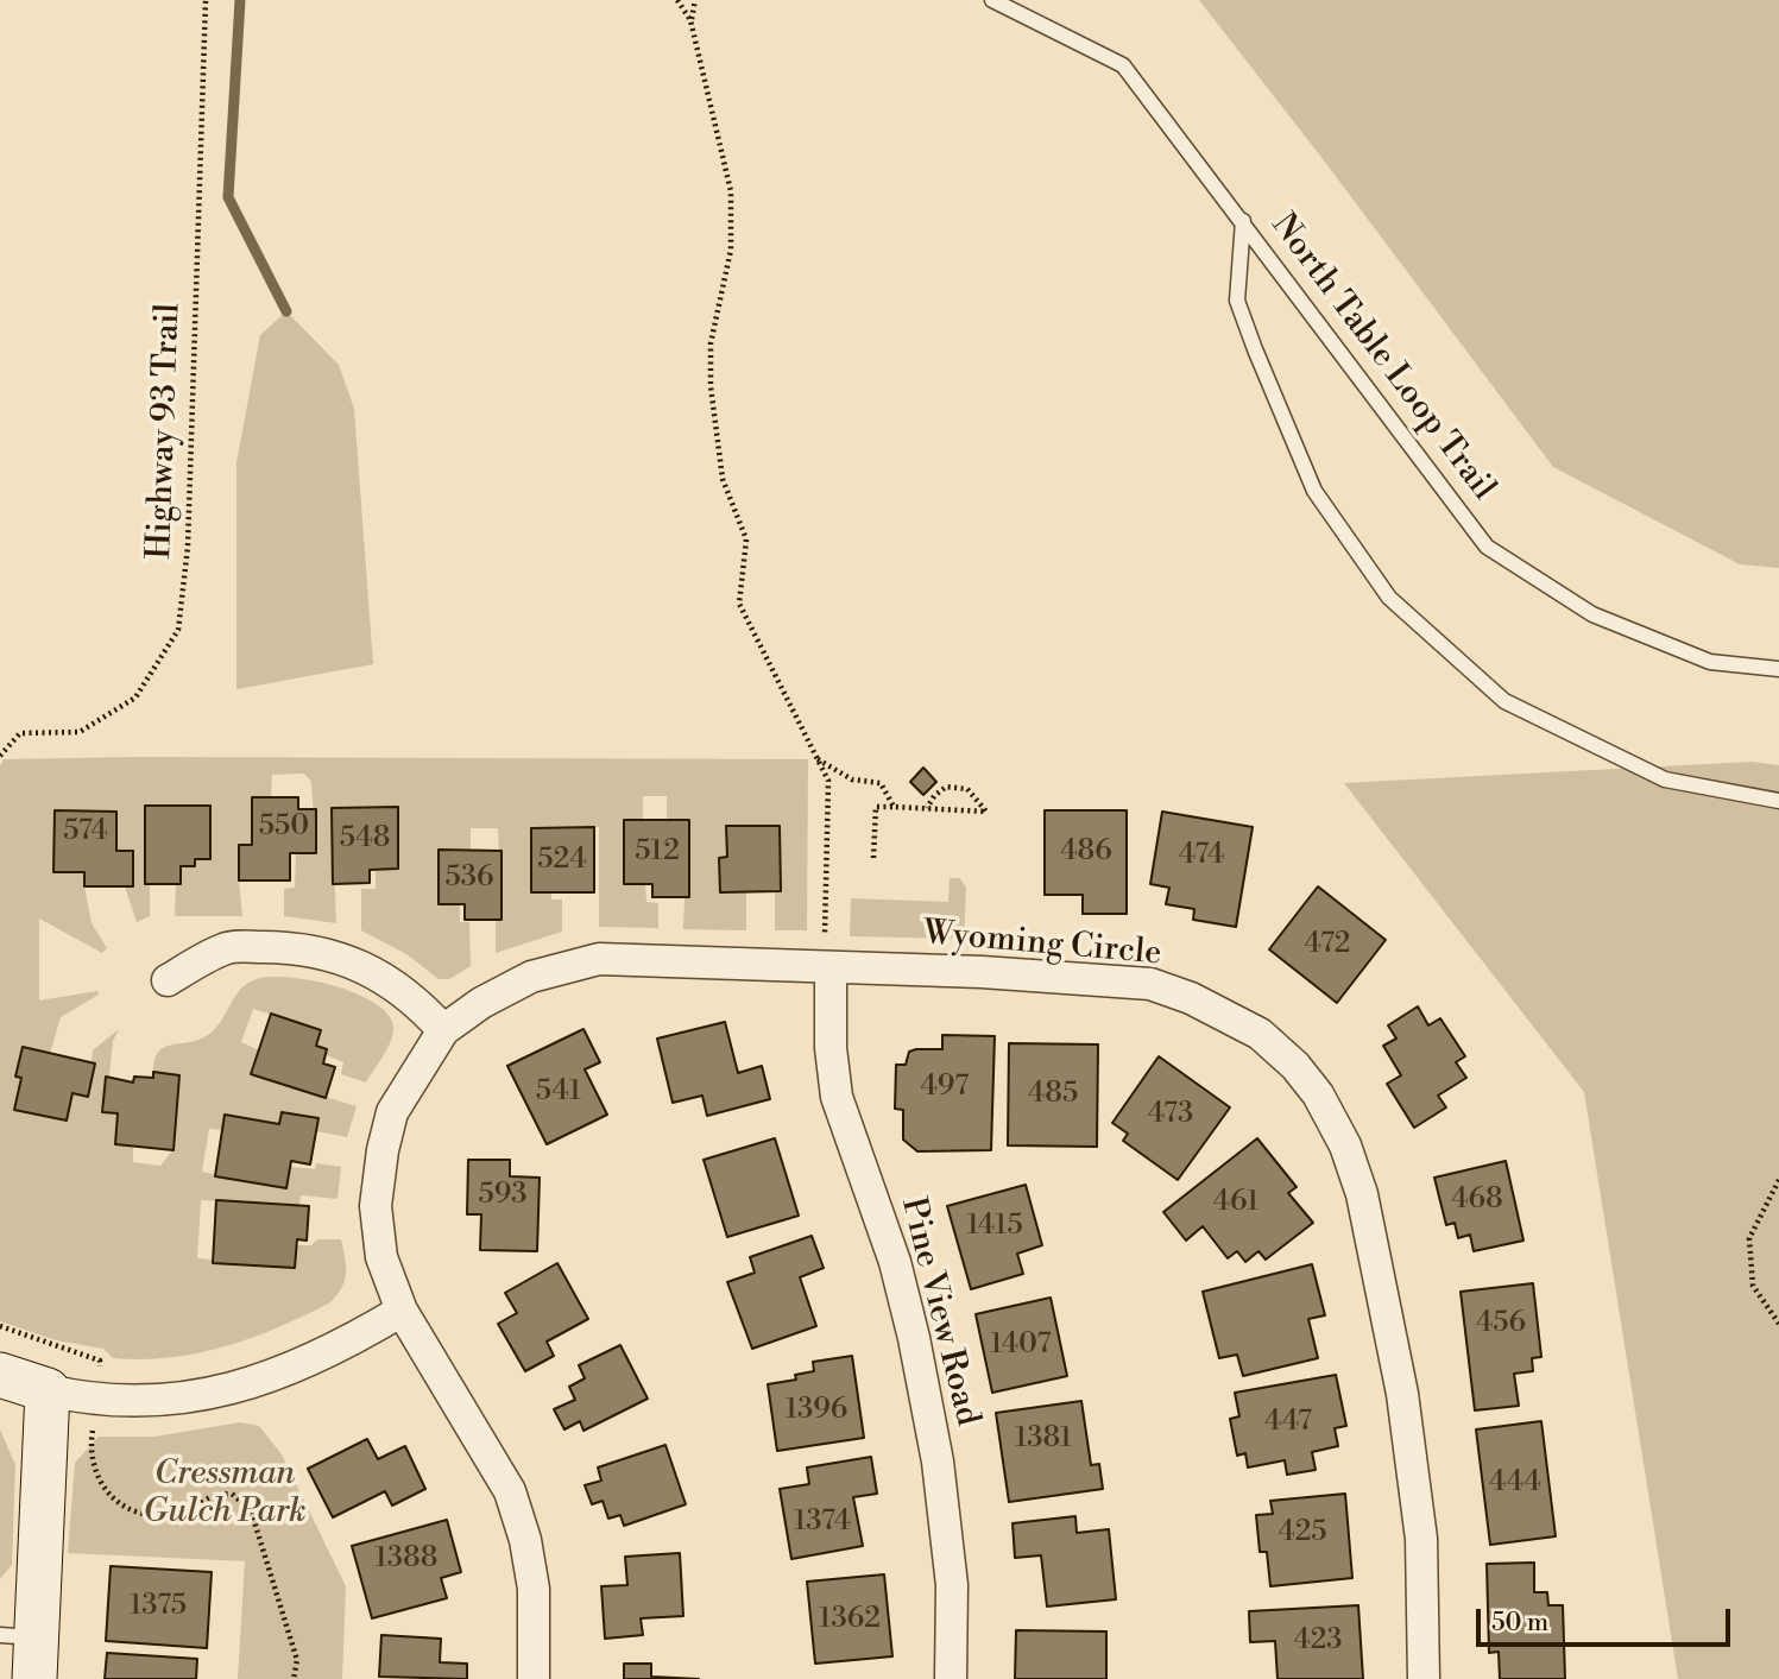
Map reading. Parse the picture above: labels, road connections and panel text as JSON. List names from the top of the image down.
{
  "streets": {
    "street": ["Wyoming Circle", "Pine View Road"],
    "lane": ["North Table Loop Trail"],
    "path": ["Highway 93 Trail"]
  },
  "crossings": [
    ["Wyoming Circle", "Pine View Road"]
  ],
  "parks": ["Cressman Gulch Park"],
  "house_numbers": [
    "550",
    "574",
    "548",
    "512",
    "486",
    "474",
    "524",
    "536",
    "472",
    "497",
    "541",
    "485",
    "473",
    "593",
    "468",
    "461",
    "1415",
    "456",
    "1407",
    "1396",
    "447",
    "1381",
    "444",
    "1374",
    "425",
    "1388",
    "1375",
    "1362",
    "423"
  ],
  "scale_bar": "50 m"
}
